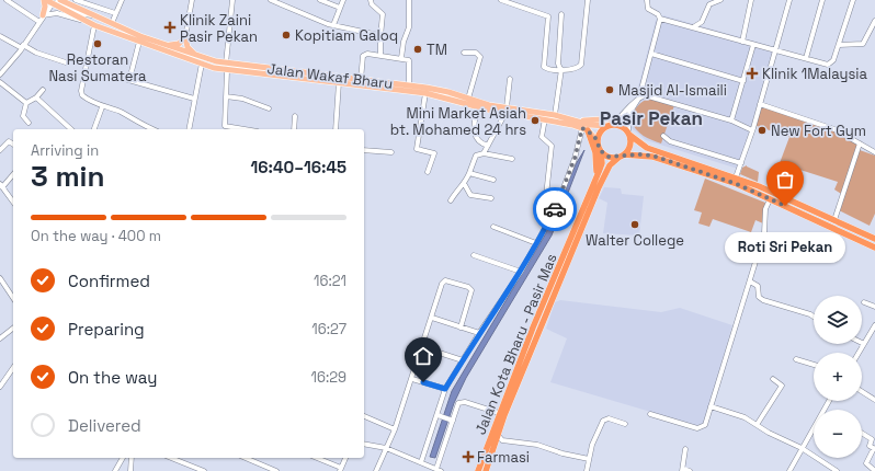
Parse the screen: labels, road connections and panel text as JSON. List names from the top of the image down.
{
  "streets": {
    "highway": ["Jalan Kota Bharu - Pasir Mas"],
    "main road": ["Jalan Wakaf Bharu"]
  },
  "crossings": [
    ["Jalan Wakaf Bharu", "Jalan Kota Bharu - Pasir Mas"]
  ],
  "districts": ["Pasir Pekan"],
  "places": {
    "health": ["Klinik Zaini Pasir Pekan", "Klinik 1Malaysia", "Farmasi"],
    "other": [
      "Kopitiam Galoq",
      "Restoran Nasi Sumatera",
      "TM",
      "Masjid Al-Ismaili",
      "Mini Market Asiah bt. Mohamed 24 hrs",
      "New Fort Gym",
      "Roti Sri Pekan",
      "Walter College"
    ]
  },
  "page": {
    "heading": ["3 min", "Arriving in", "16:40–16:45"],
    "bar": "On the way · 400 m",
    "bubble": "Roti Sri Pekan",
    "list": [
      ["Confirmed", "16:21"],
      ["Preparing", "16:27"],
      ["On the way", "16:29"],
      "Delivered"
    ],
    "map_buttons": ["+", "−"]
  }
}
